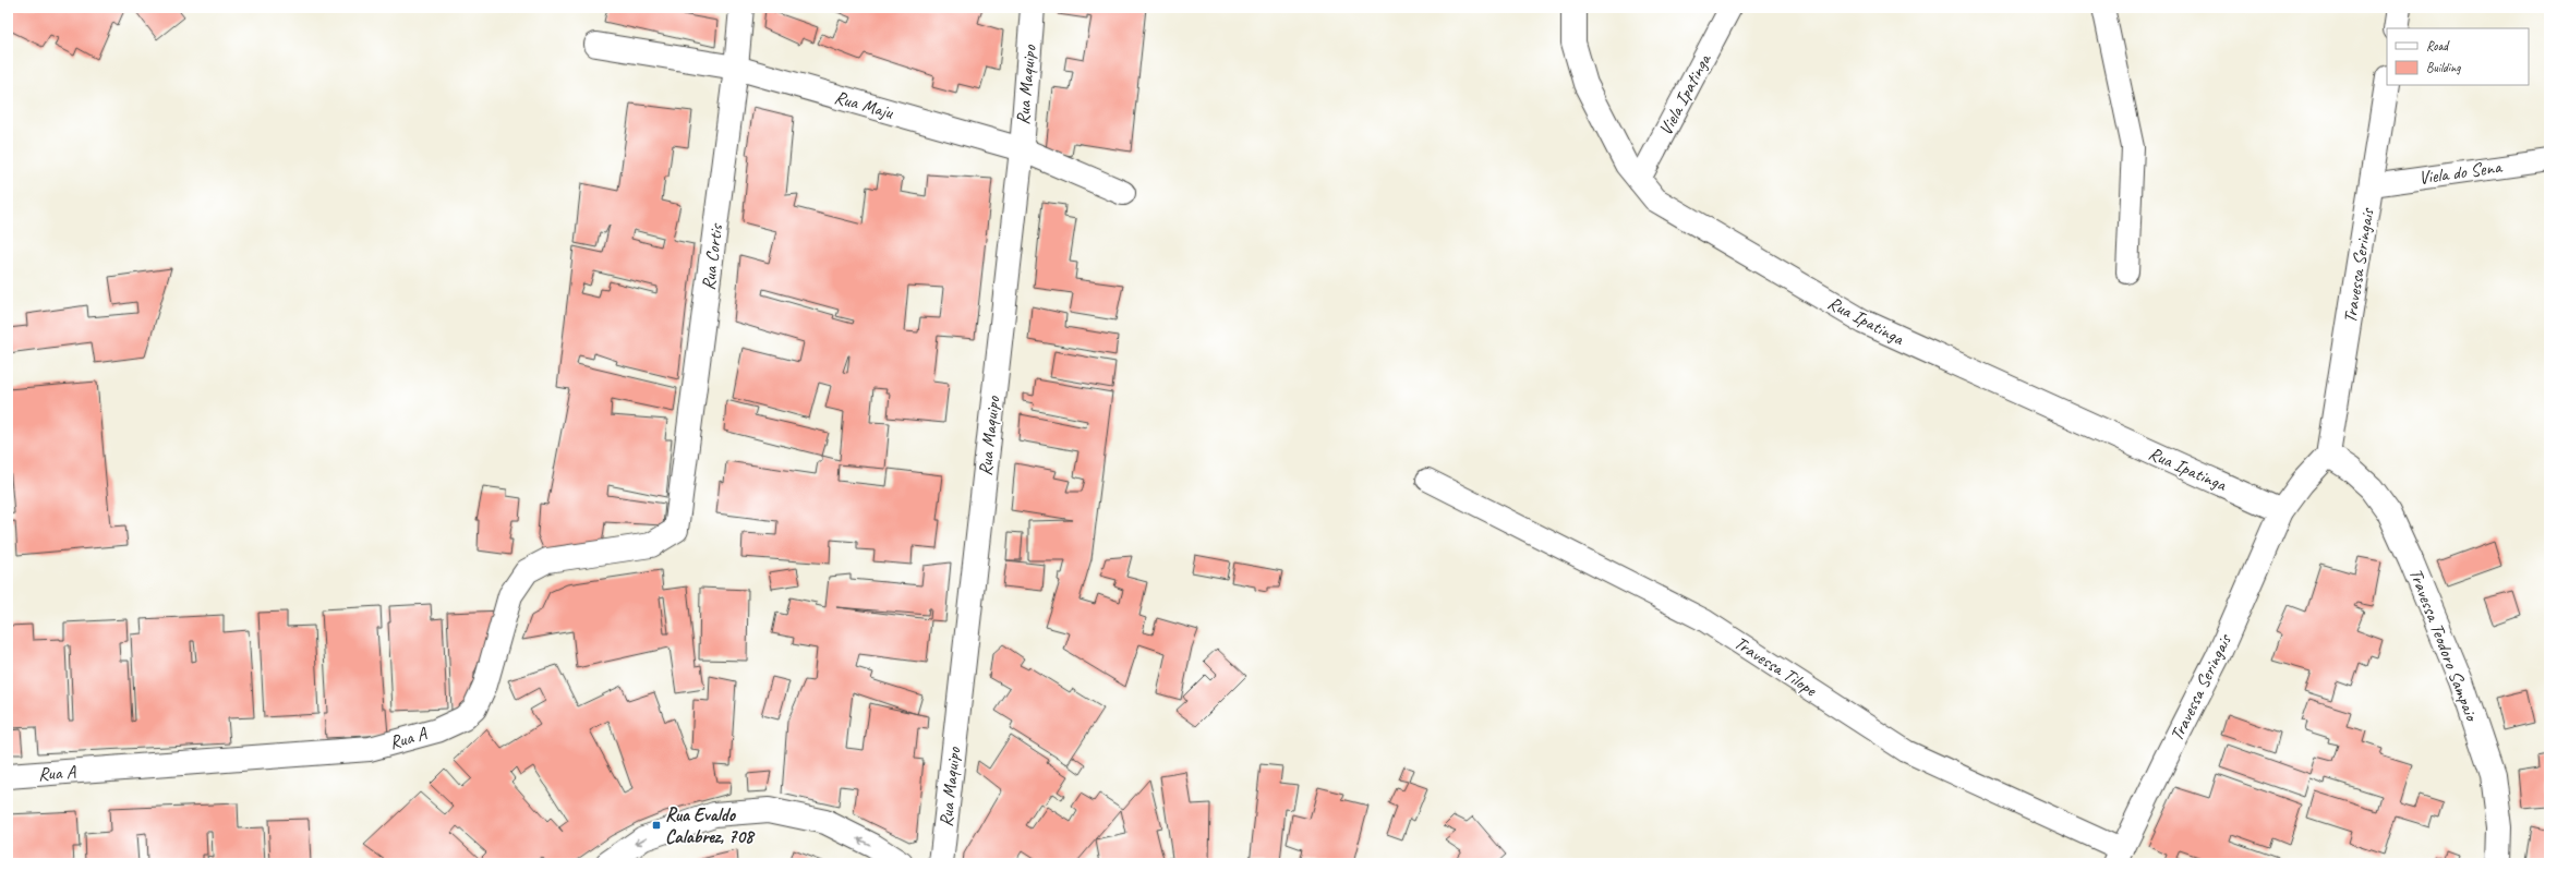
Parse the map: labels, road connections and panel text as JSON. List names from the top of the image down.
{
  "streets": {
    "street": [
      "Rua Maquipo",
      "Rua Maju",
      "Rua Cortis",
      "Travessa Seringais",
      "Rua Ipatinga",
      "Travessa Teodoro Sampaio",
      "Rua A"
    ],
    "lane": ["Viela Ipatinga", "Viela do Sena", "Travessa Tilope"]
  },
  "crossings": [
    ["Rua Maquipo", "Rua Maju"],
    ["Viela Ipatinga", "Rua Ipatinga"],
    ["Rua Maju", "Rua Cortis"],
    ["Viela do Sena", "Travessa Seringais"],
    ["Rua Cortis", "Rua A"],
    ["Travessa Seringais", "Rua Ipatinga"],
    ["Travessa Seringais", "Travessa Teodoro Sampaio"],
    ["Travessa Seringais", "Travessa Tilope"]
  ],
  "places": {
    "transit": ["Rua Evaldo Calabrez, 708"]
  },
  "legend": ["Road", "Building"]
}
